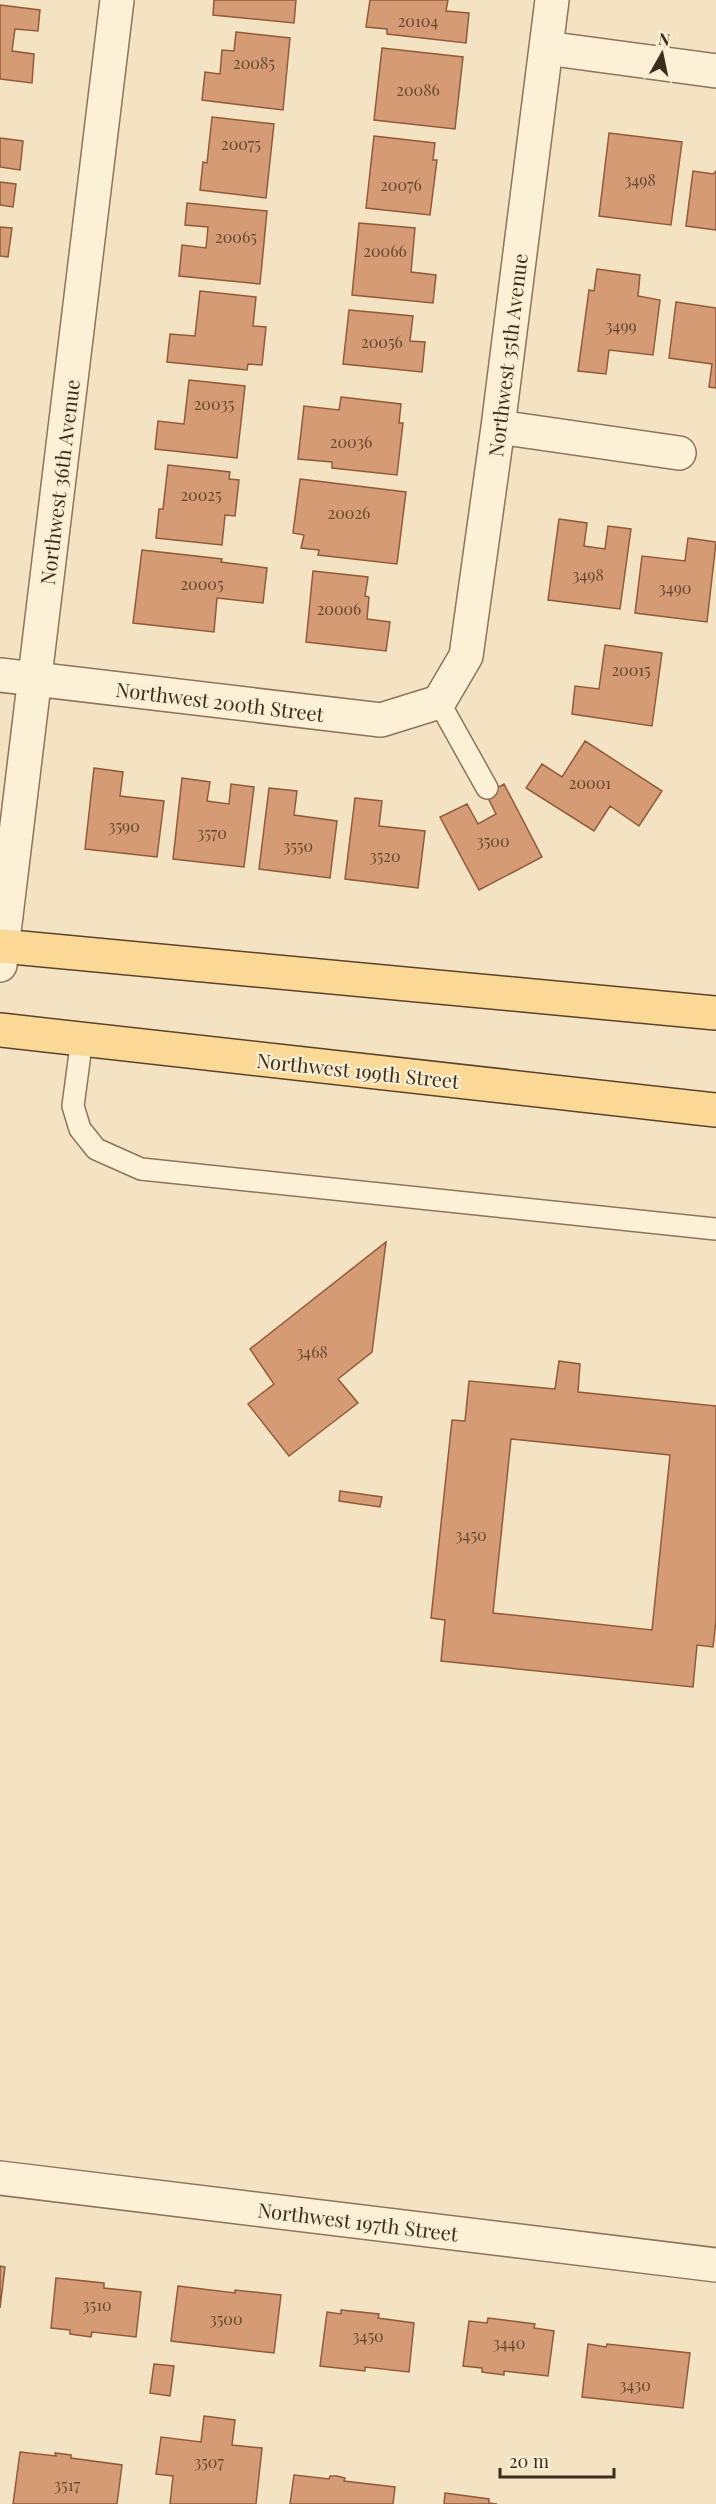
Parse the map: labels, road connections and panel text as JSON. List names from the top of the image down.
{
  "streets": {
    "main road": ["Northwest 199th Street"],
    "street": [
      "Northwest 35th Avenue",
      "Northwest 36th Avenue",
      "Northwest 200th Street",
      "Northwest 197th Street"
    ]
  },
  "crossings": [
    ["Northwest 35th Avenue", "Northwest 200th Street"],
    ["Northwest 36th Avenue", "Northwest 200th Street"]
  ],
  "house_numbers": [
    "20104",
    "20085",
    "20086",
    "20075",
    "3498",
    "20076",
    "20065",
    "20066",
    "3499",
    "20056",
    "20035",
    "20036",
    "20025",
    "20026",
    "3498",
    "20005",
    "3490",
    "20006",
    "20015",
    "20001",
    "3590",
    "3570",
    "3500",
    "3550",
    "3520",
    "3468",
    "3450",
    "3510",
    "3500",
    "3450",
    "3440",
    "3430",
    "3507",
    "3517"
  ],
  "scale_bar": "20 m",
  "north": "top"
}
